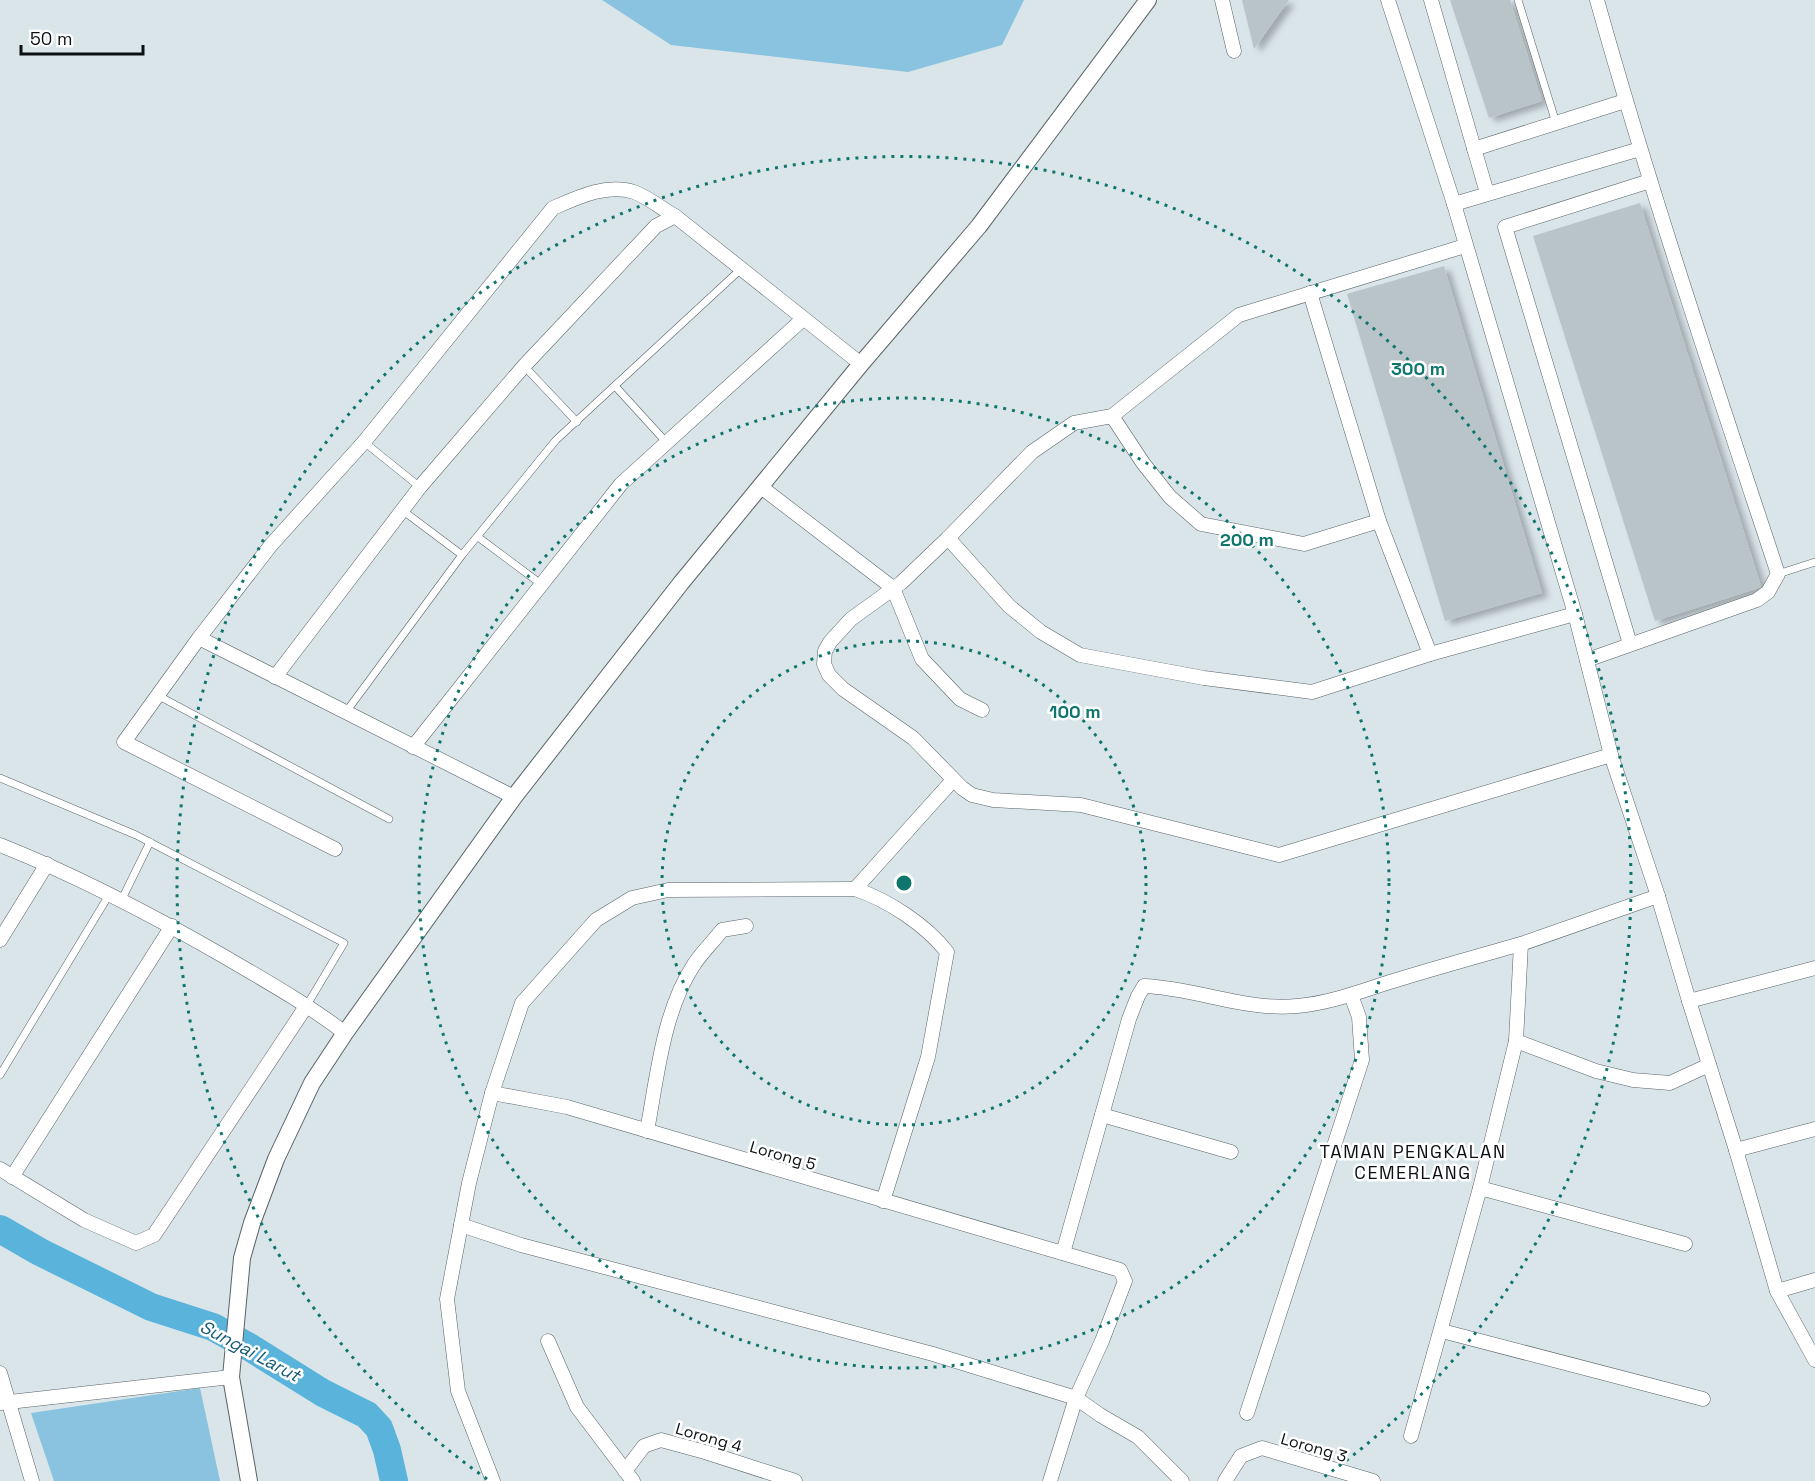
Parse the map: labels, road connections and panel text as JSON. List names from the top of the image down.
{
  "streets": {
    "street": ["Lorong 5", "Lorong 4", "Lorong 3"]
  },
  "districts": ["TAMAN PENGKALAN CEMERLANG"],
  "water": ["Sungai Larut"],
  "scale_bar": "50 m",
  "rings": ["300 m", "200 m", "100 m"]
}
